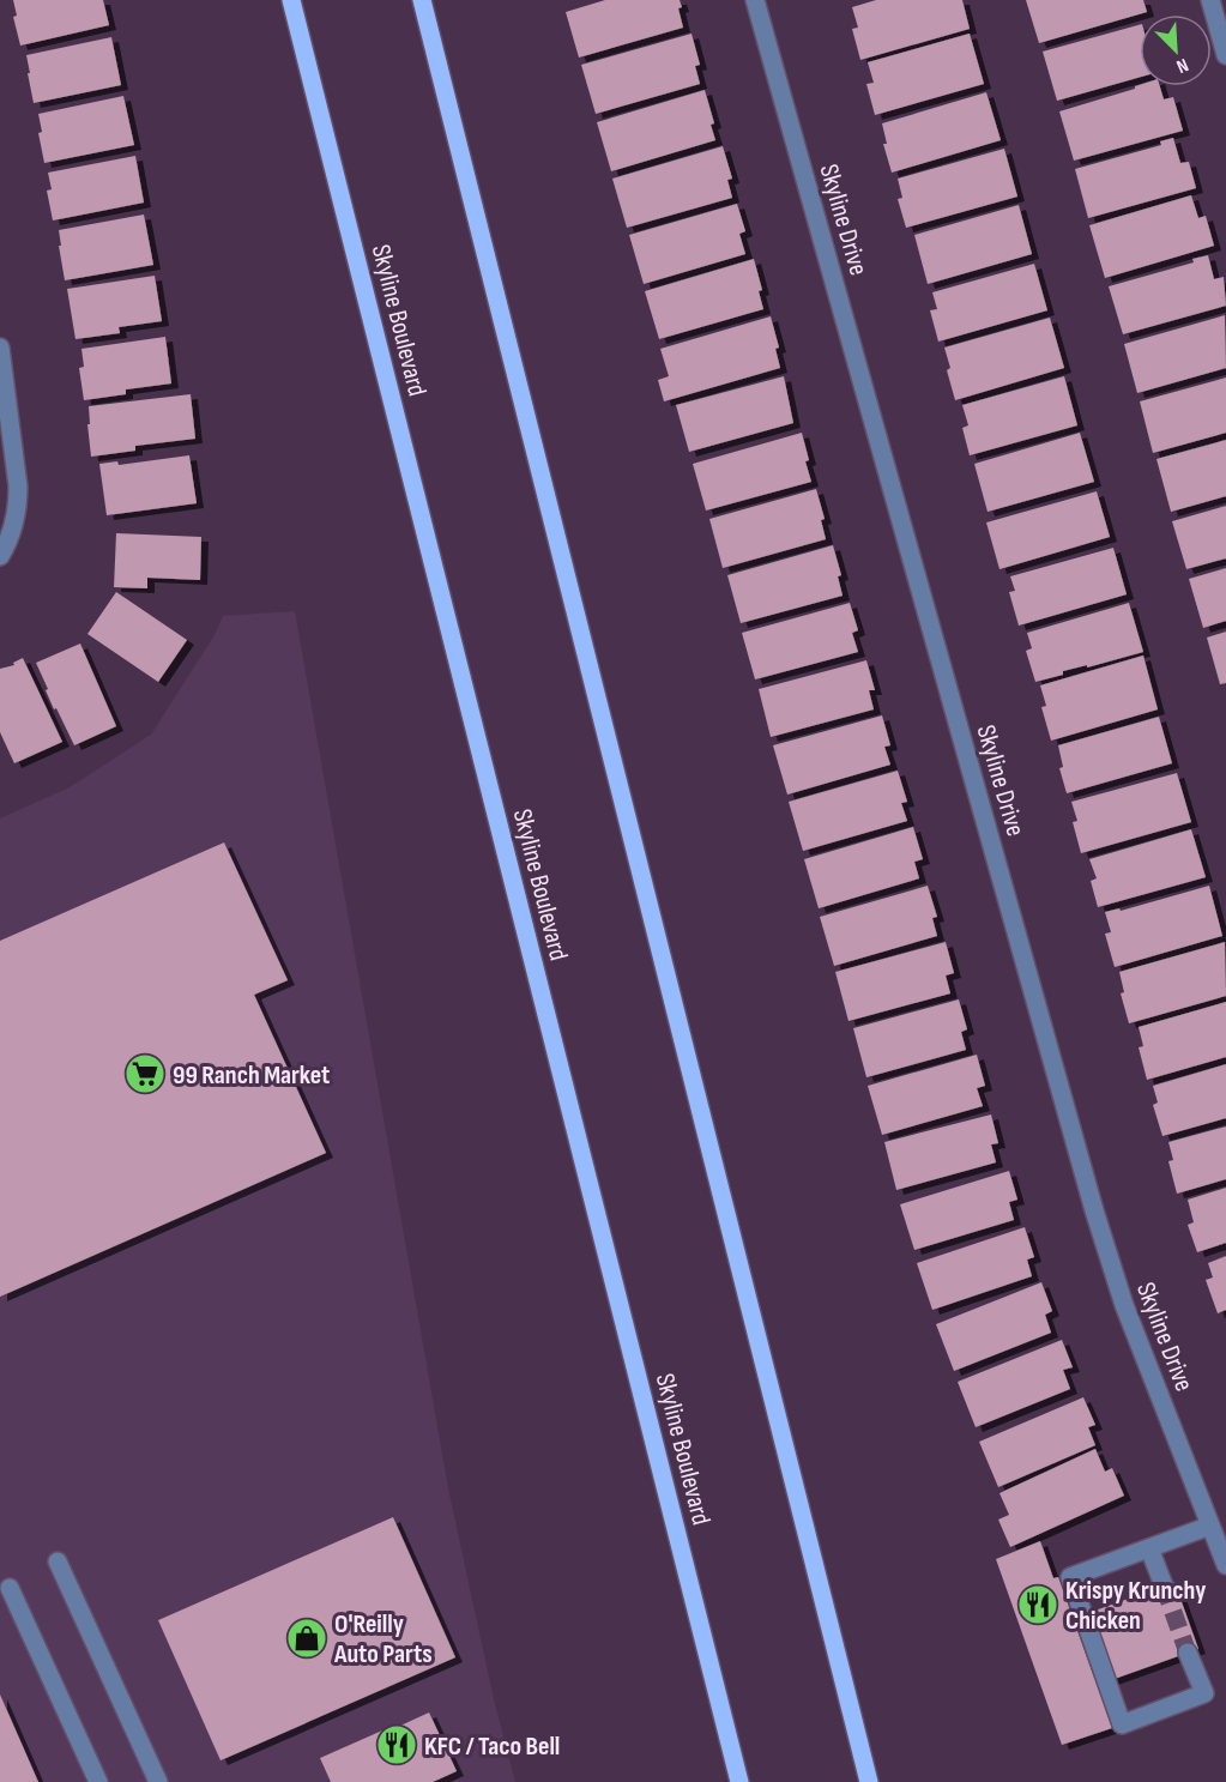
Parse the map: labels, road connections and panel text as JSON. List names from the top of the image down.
{
  "streets": {
    "main road": ["Skyline Boulevard"],
    "street": ["Skyline Drive"]
  },
  "places": {
    "supermarket": ["99 Ranch Market"],
    "restaurant": ["Krispy Krunchy Chicken", "KFC / Taco Bell"],
    "shop": ["O'Reilly Auto Parts"]
  },
  "north": "bottom right"
}
